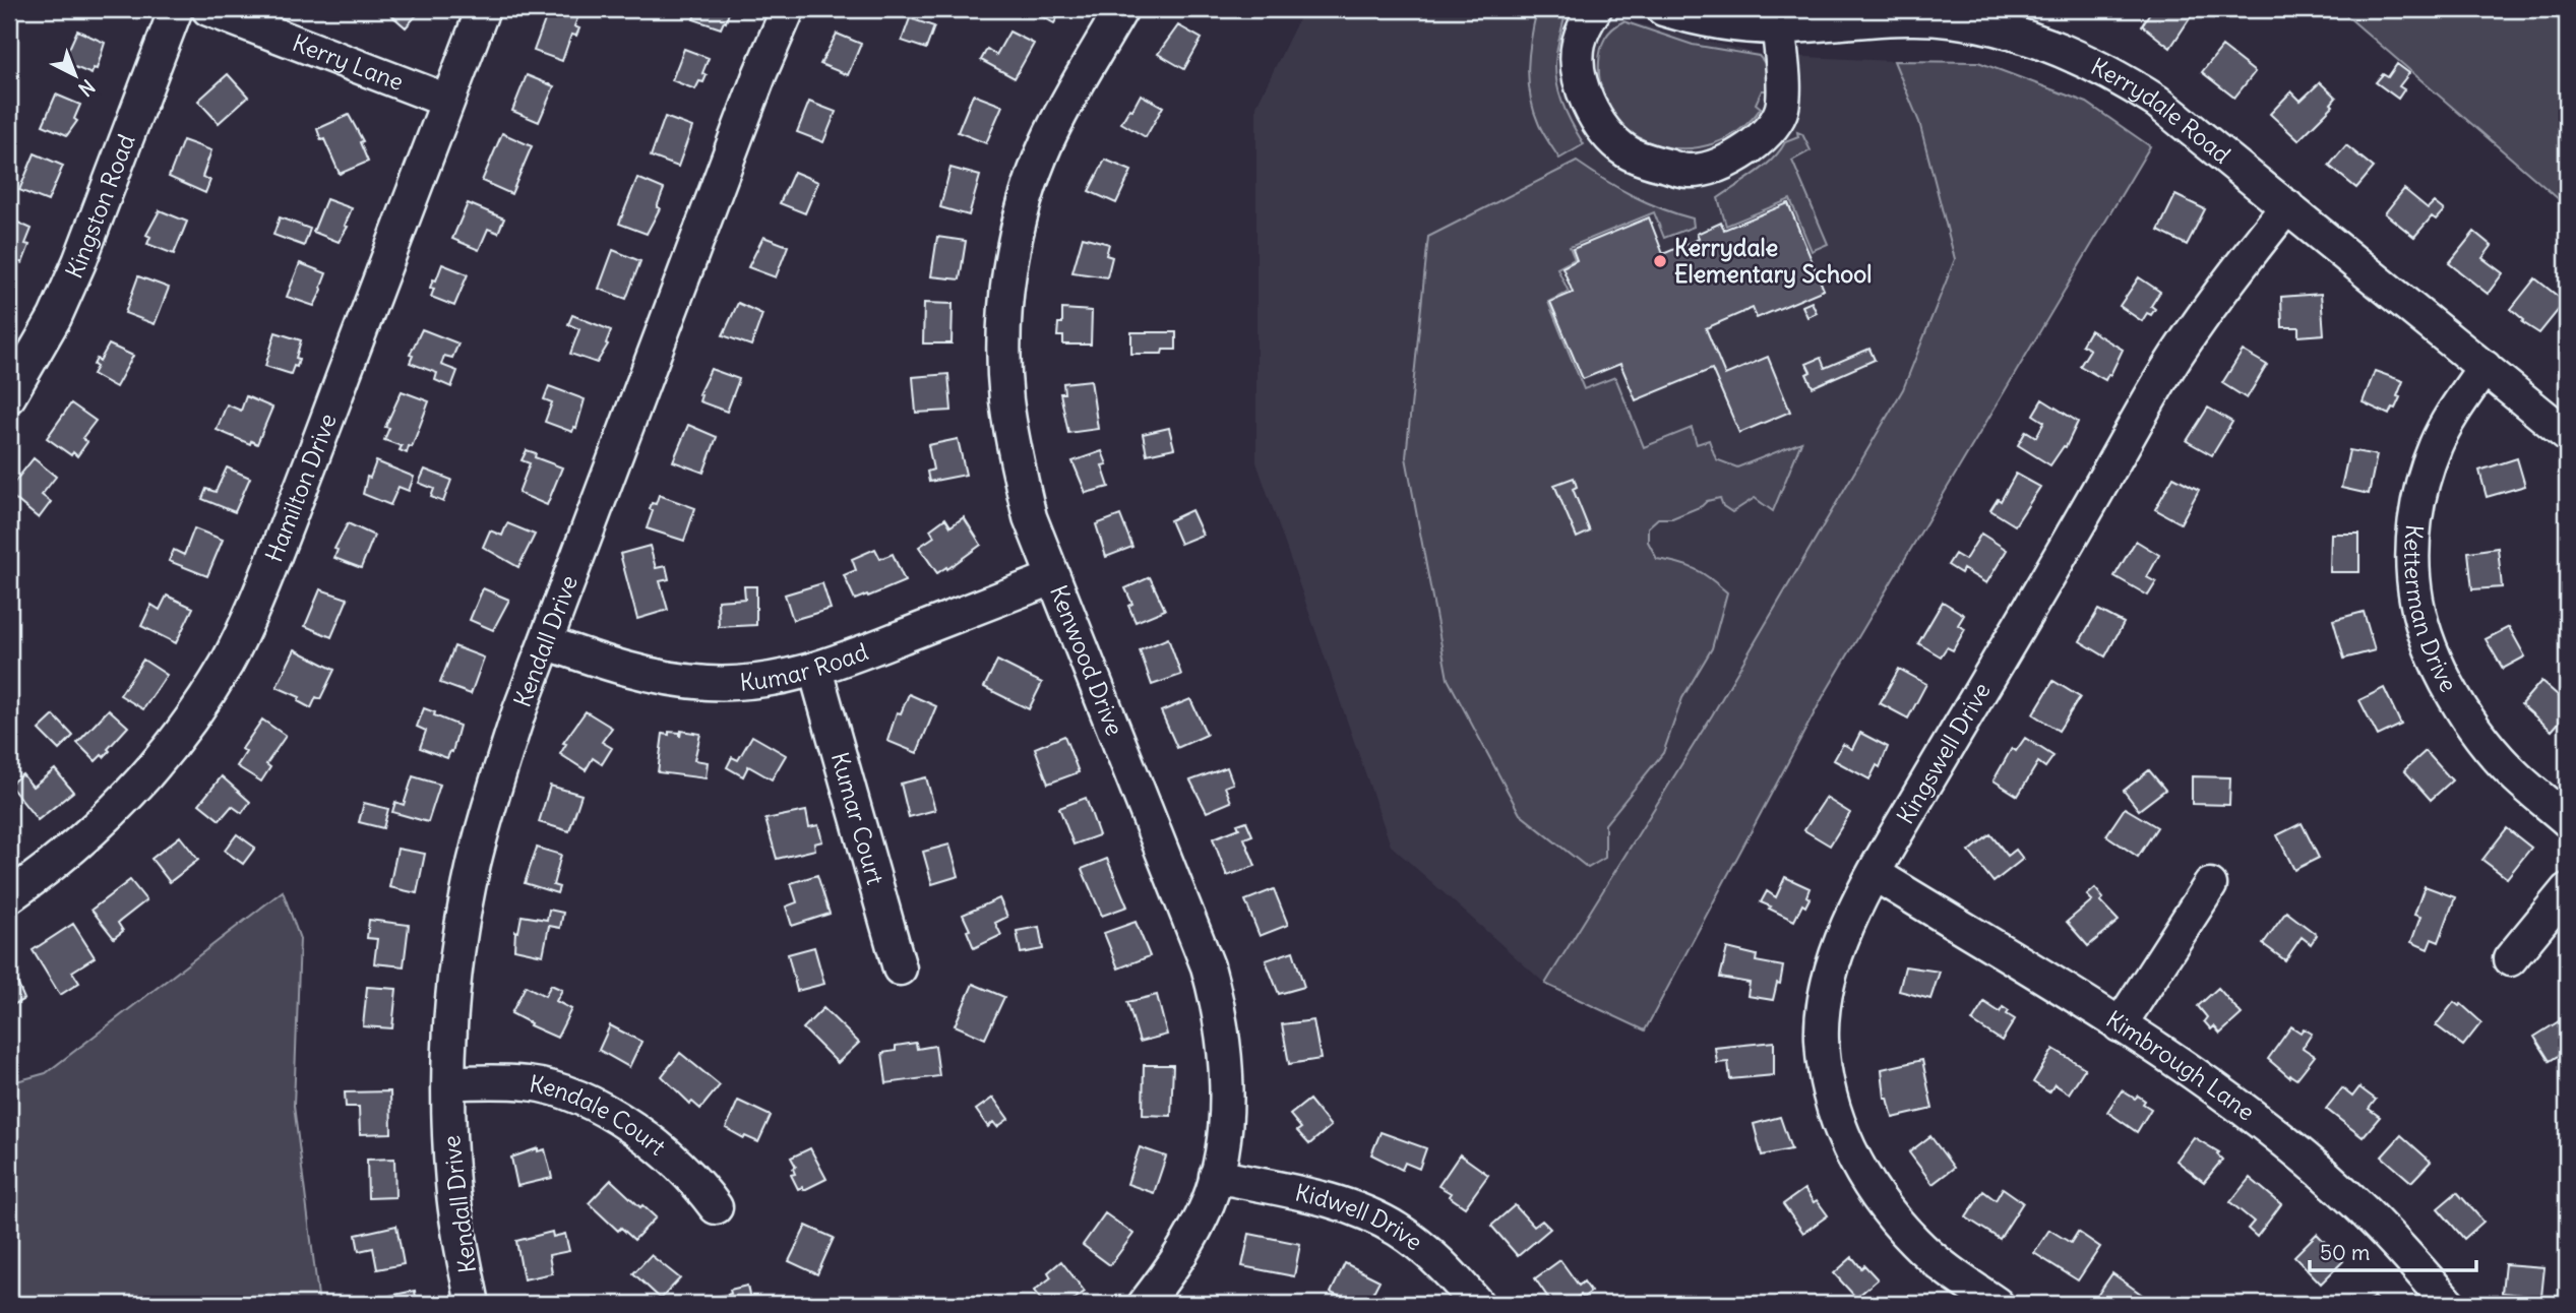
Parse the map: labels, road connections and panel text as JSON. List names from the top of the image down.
{
  "streets": {
    "street": [
      "Kerry Lane",
      "Kerrydale Road",
      "Kingston Road",
      "Hamilton Drive",
      "Ketterman Drive",
      "Kendall Drive",
      "Kenwood Drive",
      "Kumar Road",
      "Kingswell Drive",
      "Kumar Court",
      "Kimbrough Lane",
      "Kendale Court",
      "Kidwell Drive"
    ]
  },
  "crossings": [
    ["Kerry Lane", "Hamilton Drive"],
    ["Kerrydale Road", "Ketterman Drive"],
    ["Kerrydale Road", "Kingswell Drive"],
    ["Kendall Drive", "Kumar Road"],
    ["Kendall Drive", "Kendale Court"],
    ["Kenwood Drive", "Kumar Road"],
    ["Kenwood Drive", "Kidwell Drive"],
    ["Kumar Road", "Kumar Court"],
    ["Kingswell Drive", "Kimbrough Lane"]
  ],
  "places": ["Kerrydale Elementary School"],
  "scale_bar": "50 m",
  "north": "bottom right"
}
